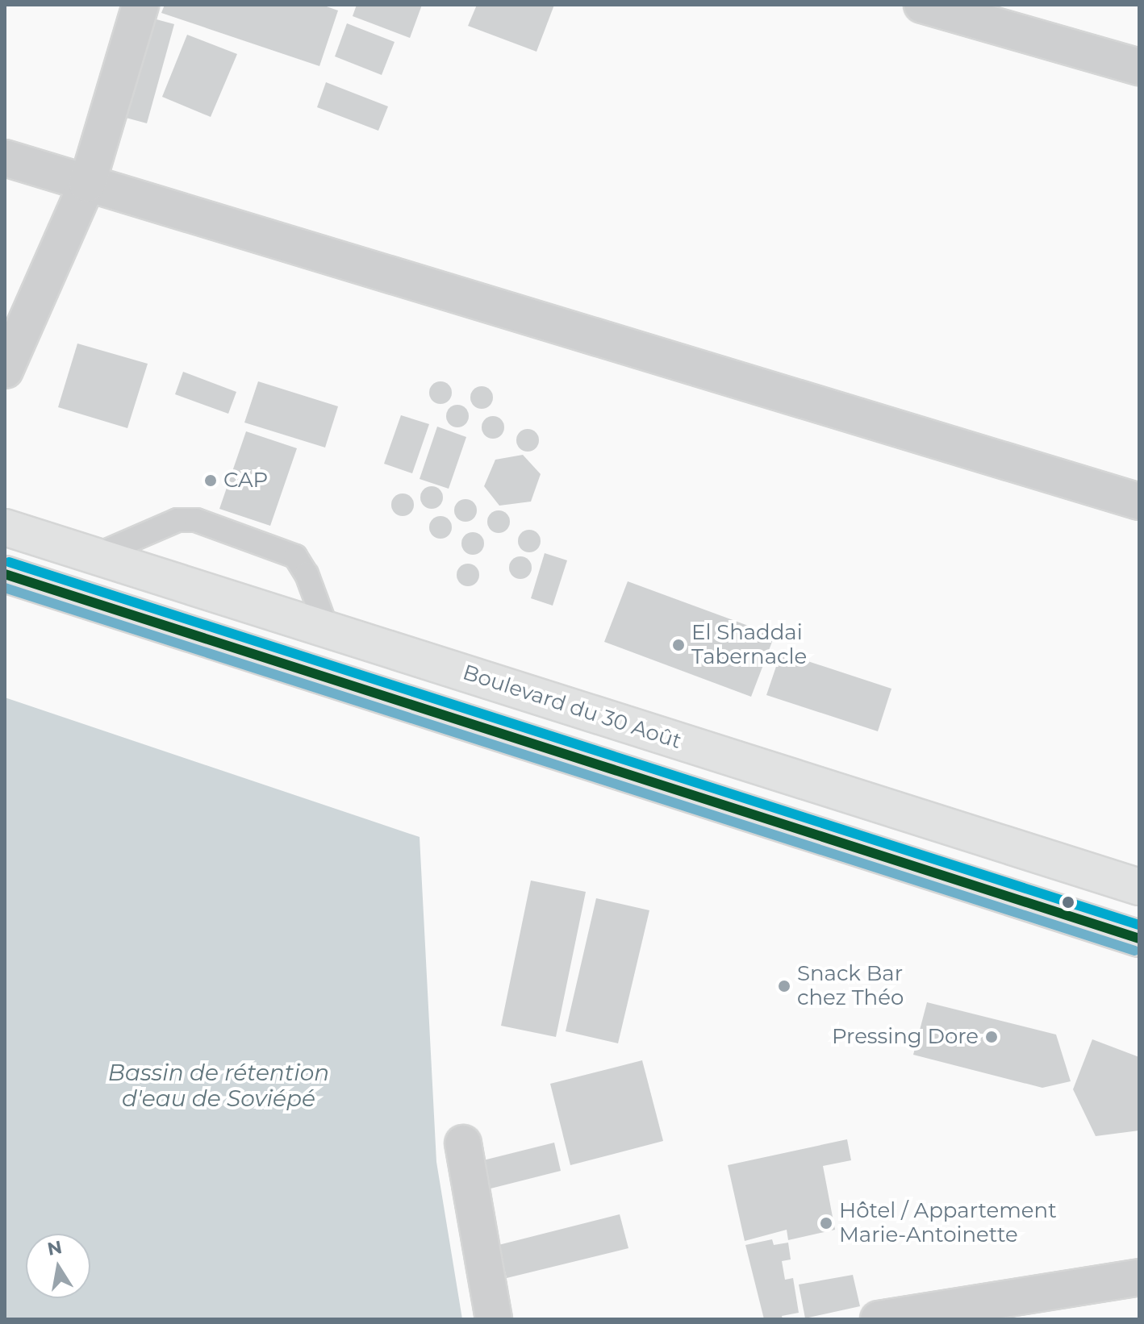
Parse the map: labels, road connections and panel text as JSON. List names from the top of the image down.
{
  "streets": {
    "highway": ["Boulevard du 30 Août"]
  },
  "water": ["Bassin de rétention d'eau de Soviépé"],
  "places": [
    "CAP",
    "El Shaddai Tabernacle",
    "Snack Bar chez Théo",
    "Pressing Dore",
    "Hôtel / Appartement Marie-Antoinette"
  ],
  "north": "top"
}
